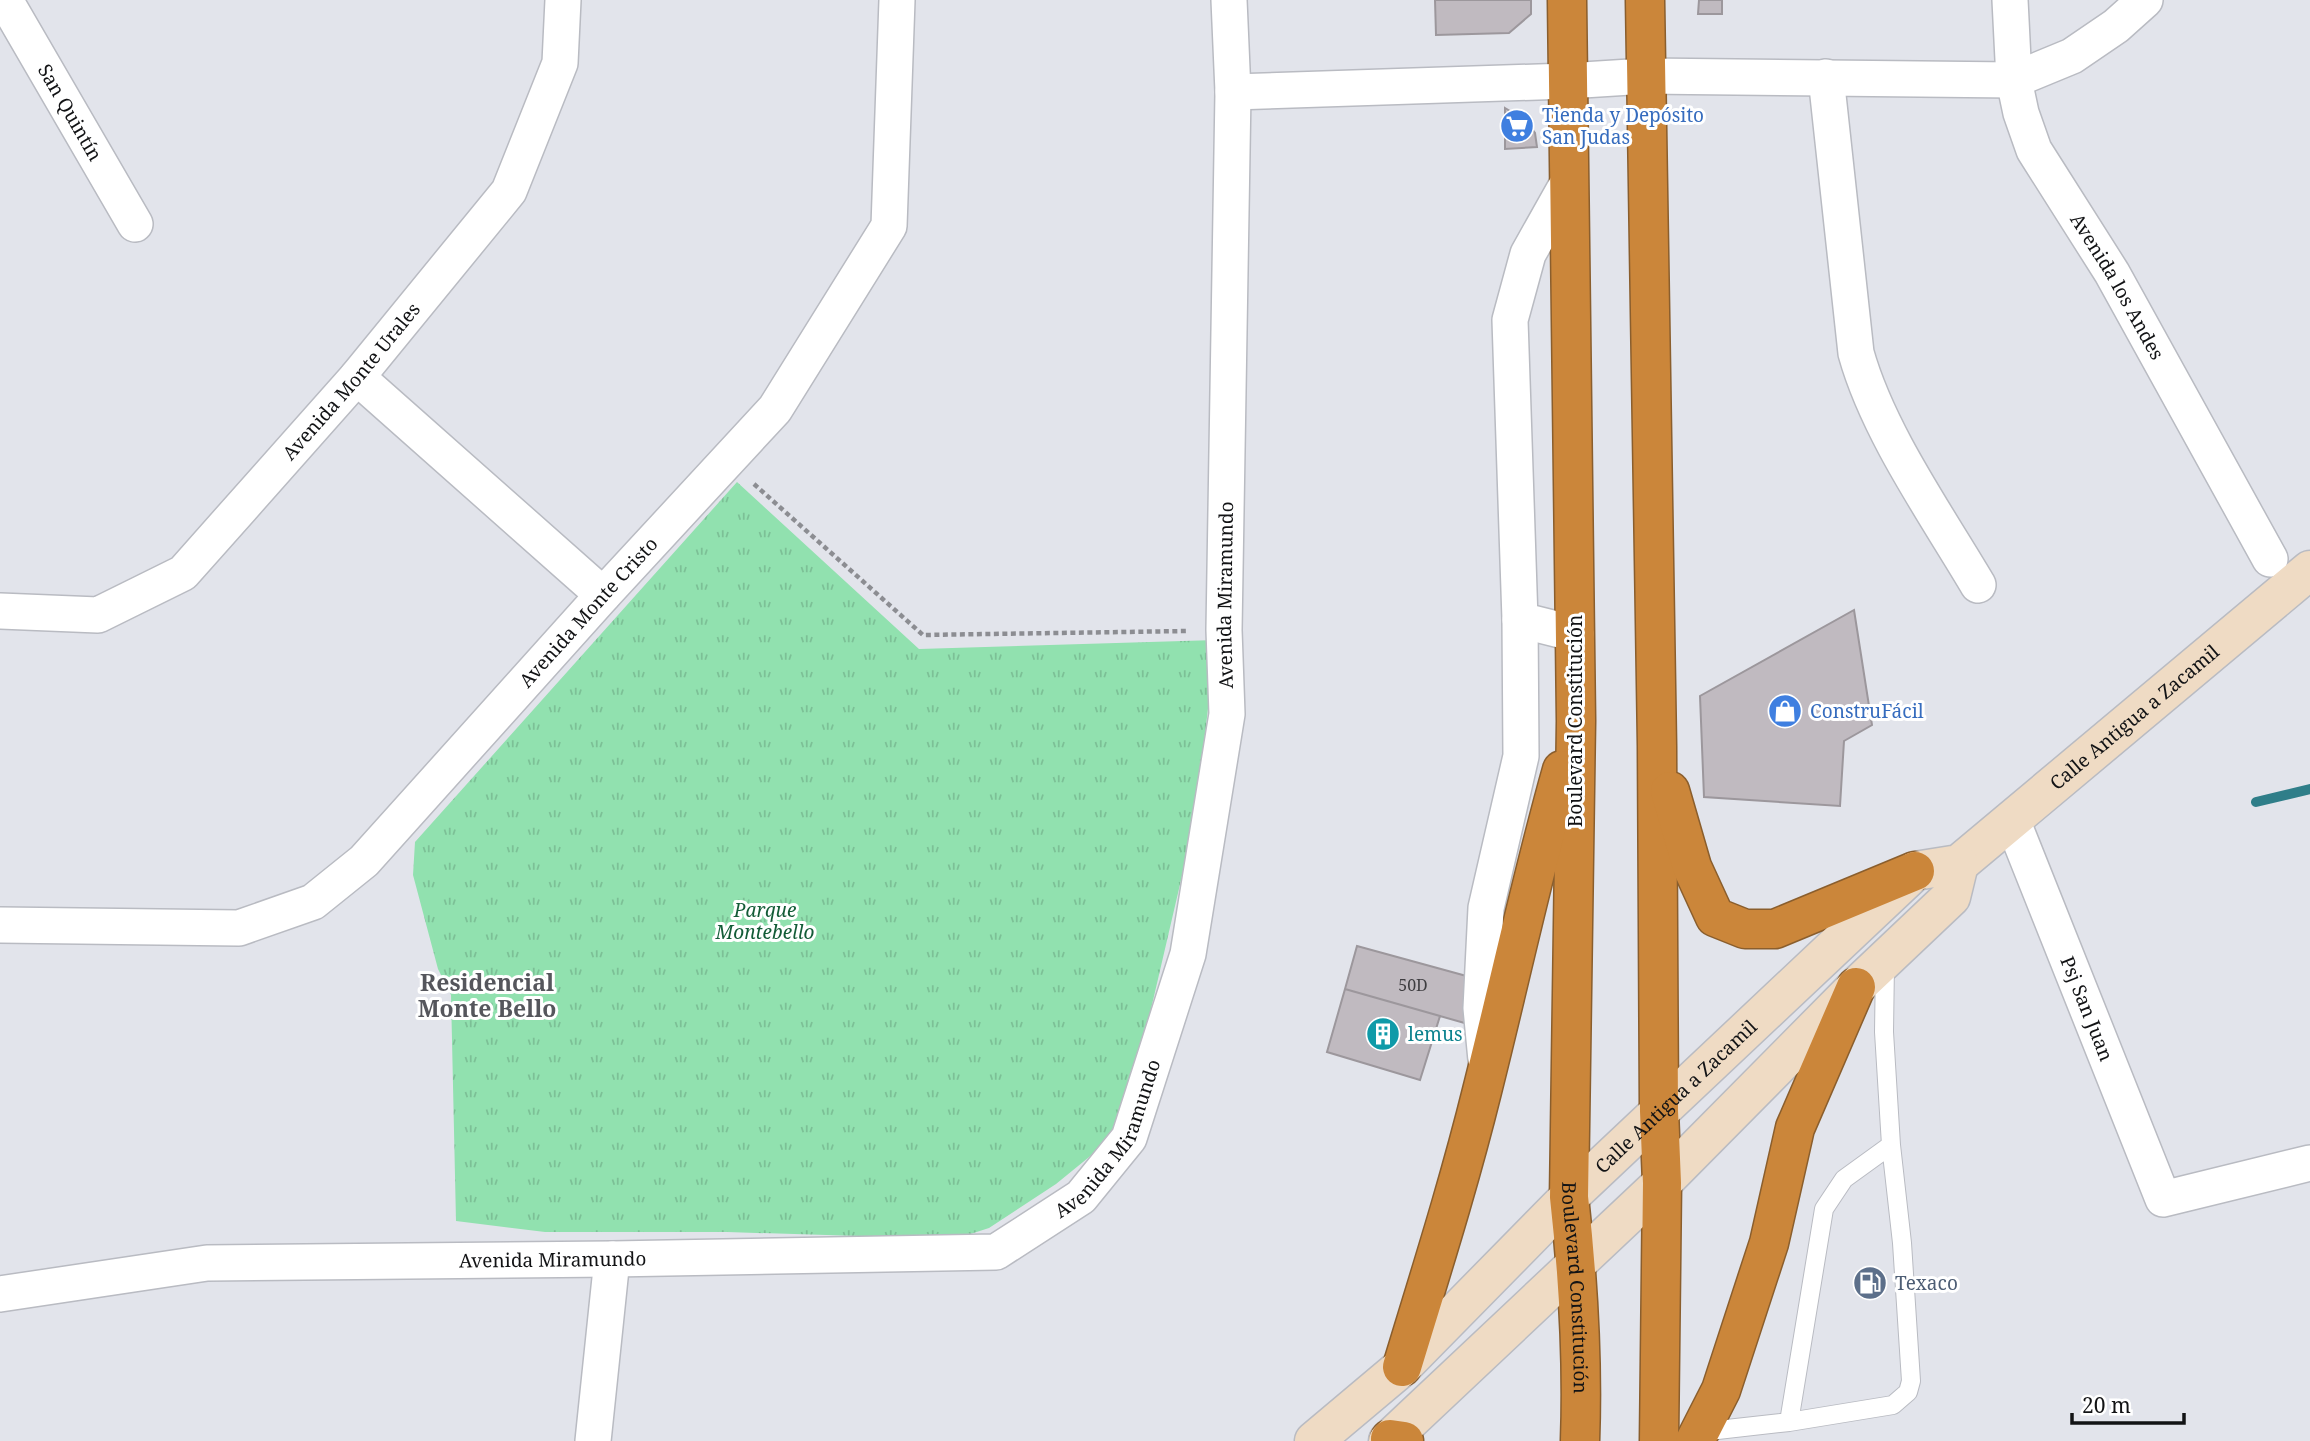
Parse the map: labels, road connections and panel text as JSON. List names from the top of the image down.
{
  "streets": {
    "highway": ["Boulevard Constitución"],
    "street": [
      "San Quintín",
      "Avenida los Andes",
      "Avenida Monte Urales",
      "Avenida Miramundo",
      "Avenida Monte Cristo",
      "Calle Antigua a Zacamil",
      "Psj San Juan"
    ]
  },
  "crossings": [
    ["Calle Antigua a Zacamil", "Boulevard Constitución"],
    ["Calle Antigua a Zacamil", "Psj San Juan"]
  ],
  "districts": ["Residencial Monte Bello"],
  "parks": ["Parque Montebello"],
  "places": {
    "supermarket": ["Tienda y Depósito San Judas"],
    "shop": ["ConstruFácil"],
    "building": ["lemus"],
    "fuel station": ["Texaco"]
  },
  "house_numbers": ["50D"],
  "scale_bar": "20 m"
}
